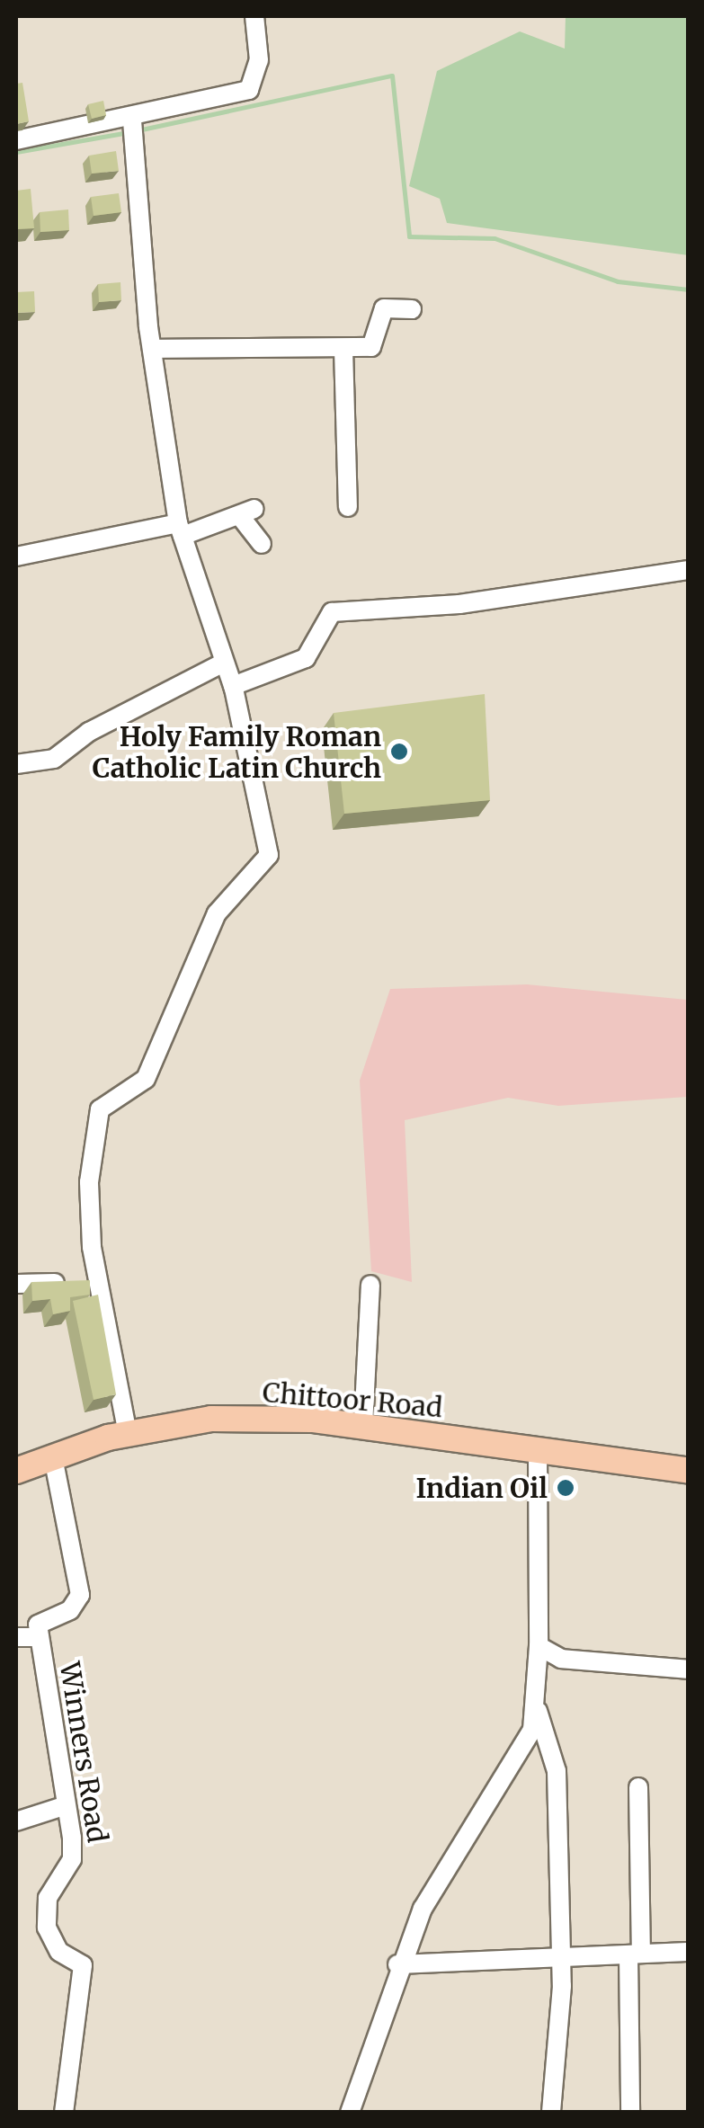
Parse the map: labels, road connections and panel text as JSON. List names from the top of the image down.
{
  "streets": {
    "main road": ["Chittoor Road"],
    "street": ["Winners Road"]
  },
  "crossings": [
    ["Chittoor Road", "Winners Road"]
  ],
  "places": ["Holy Family Roman Catholic Latin Church", "Indian Oil"]
}
